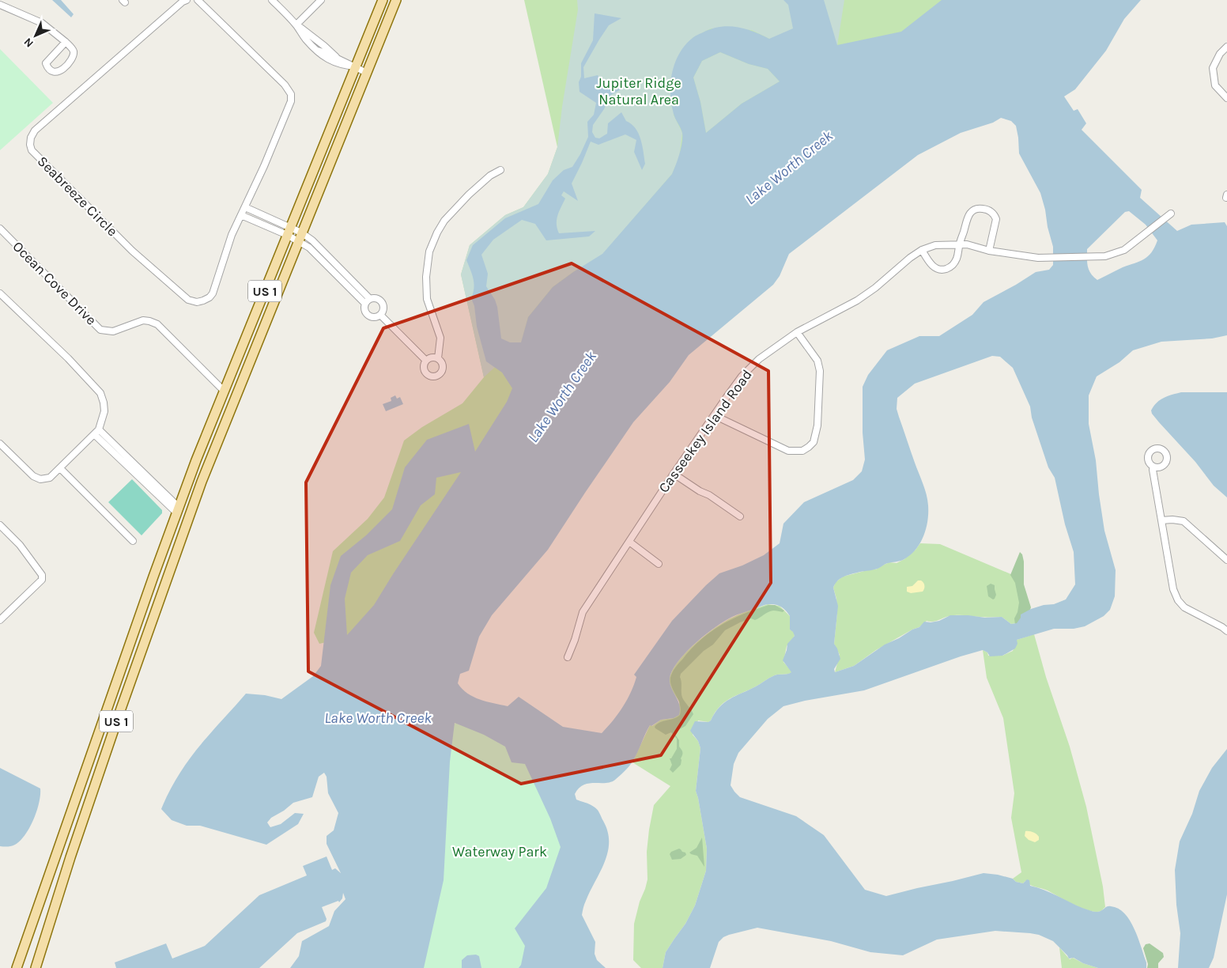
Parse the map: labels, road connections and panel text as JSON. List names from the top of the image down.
{
  "streets": {
    "main road": ["US 1"],
    "street": ["Seabreeze Circle", "Ocean Cove Drive", "Casseekey Island Road"]
  },
  "crossings": [
    ["Ocean Cove Drive", "US 1"]
  ],
  "water": ["Lake Worth Creek"],
  "parks": ["Jupiter Ridge Natural Area", "Waterway Park"],
  "north": "bottom left"
}
